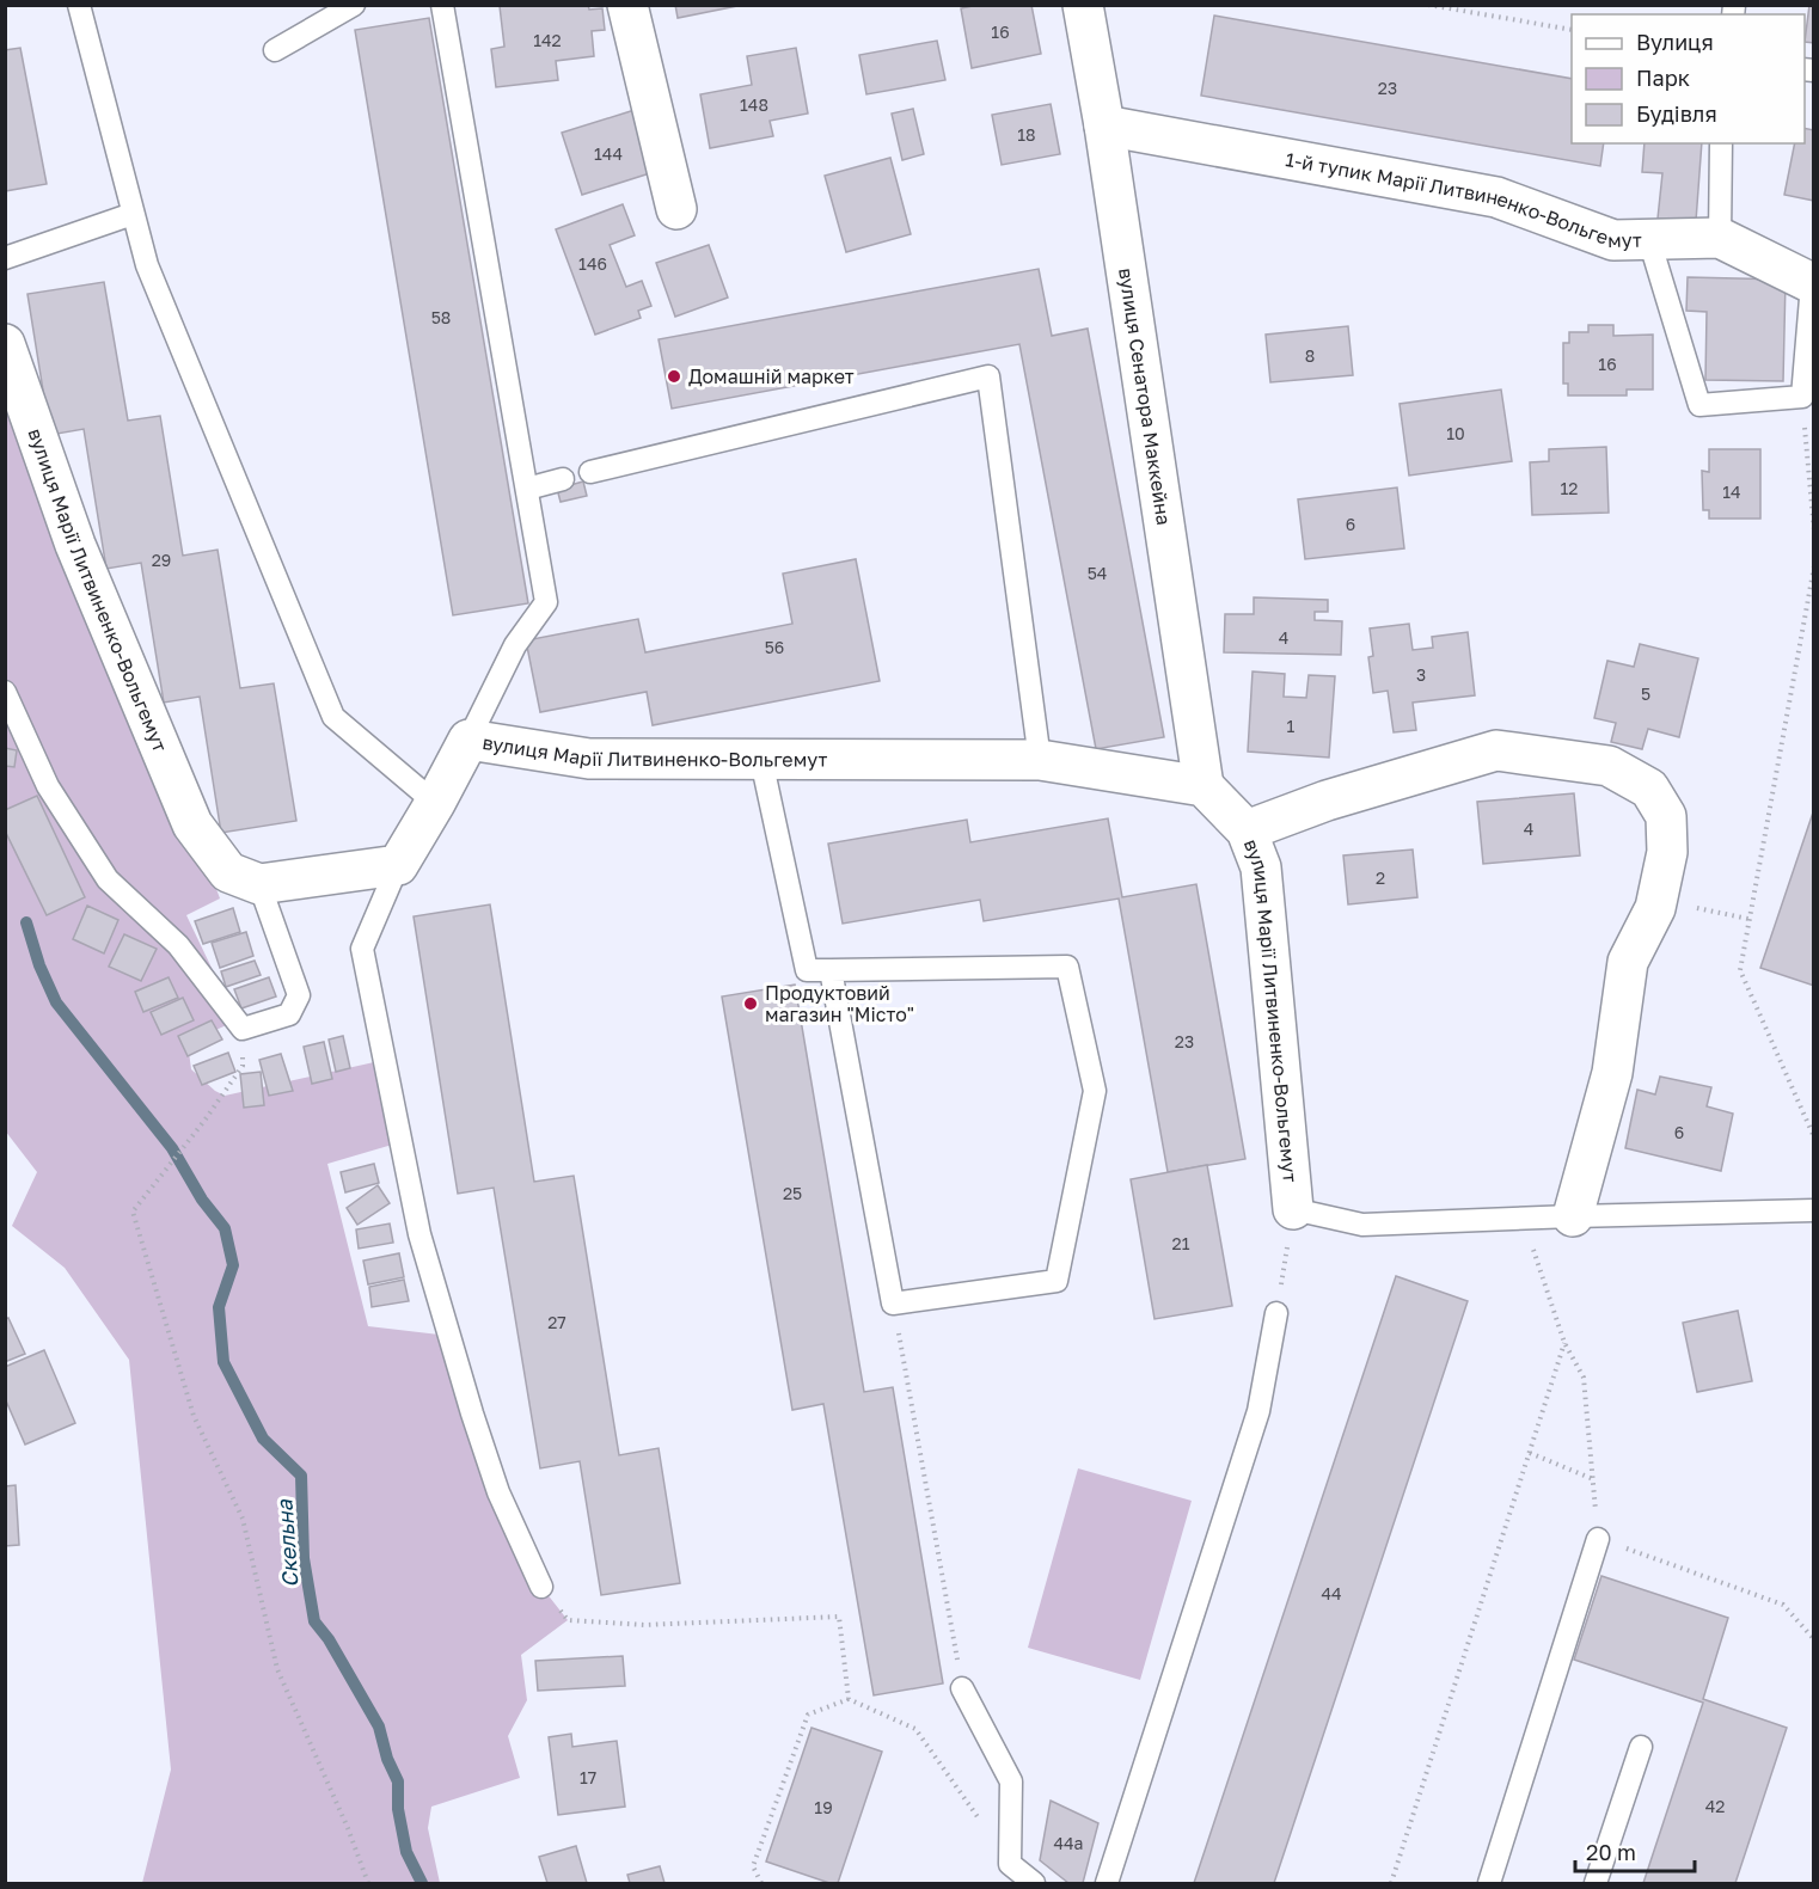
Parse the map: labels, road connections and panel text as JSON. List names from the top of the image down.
{
  "streets": {
    "street": ["1-й тупик Марії Литвиненко-Вольгемут", "вулиця Сенатора Маккейна", "вулиця Марії Литвиненко-Вольгемут"]
  },
  "crossings": [
    ["1-й тупик Марії Литвиненко-Вольгемут", "вулиця Сенатора Маккейна"],
    ["вулиця Сенатора Маккейна", "вулиця Марії Литвиненко-Вольгемут"]
  ],
  "water": ["Скельна"],
  "places": ["Домашній маркет", "Продуктовий магазин \"Місто\""],
  "house_numbers": [
    "16",
    "142",
    "23",
    "148",
    "18",
    "144",
    "146",
    "58",
    "8",
    "16",
    "10",
    "12",
    "14",
    "6",
    "29",
    "54",
    "4",
    "56",
    "3",
    "5",
    "1",
    "4",
    "2",
    "23",
    "6",
    "25",
    "21",
    "27",
    "44",
    "17",
    "42",
    "19",
    "44а"
  ],
  "legend": ["Вулиця", "Парк", "Будівля"],
  "scale_bar": "20 m"
}
